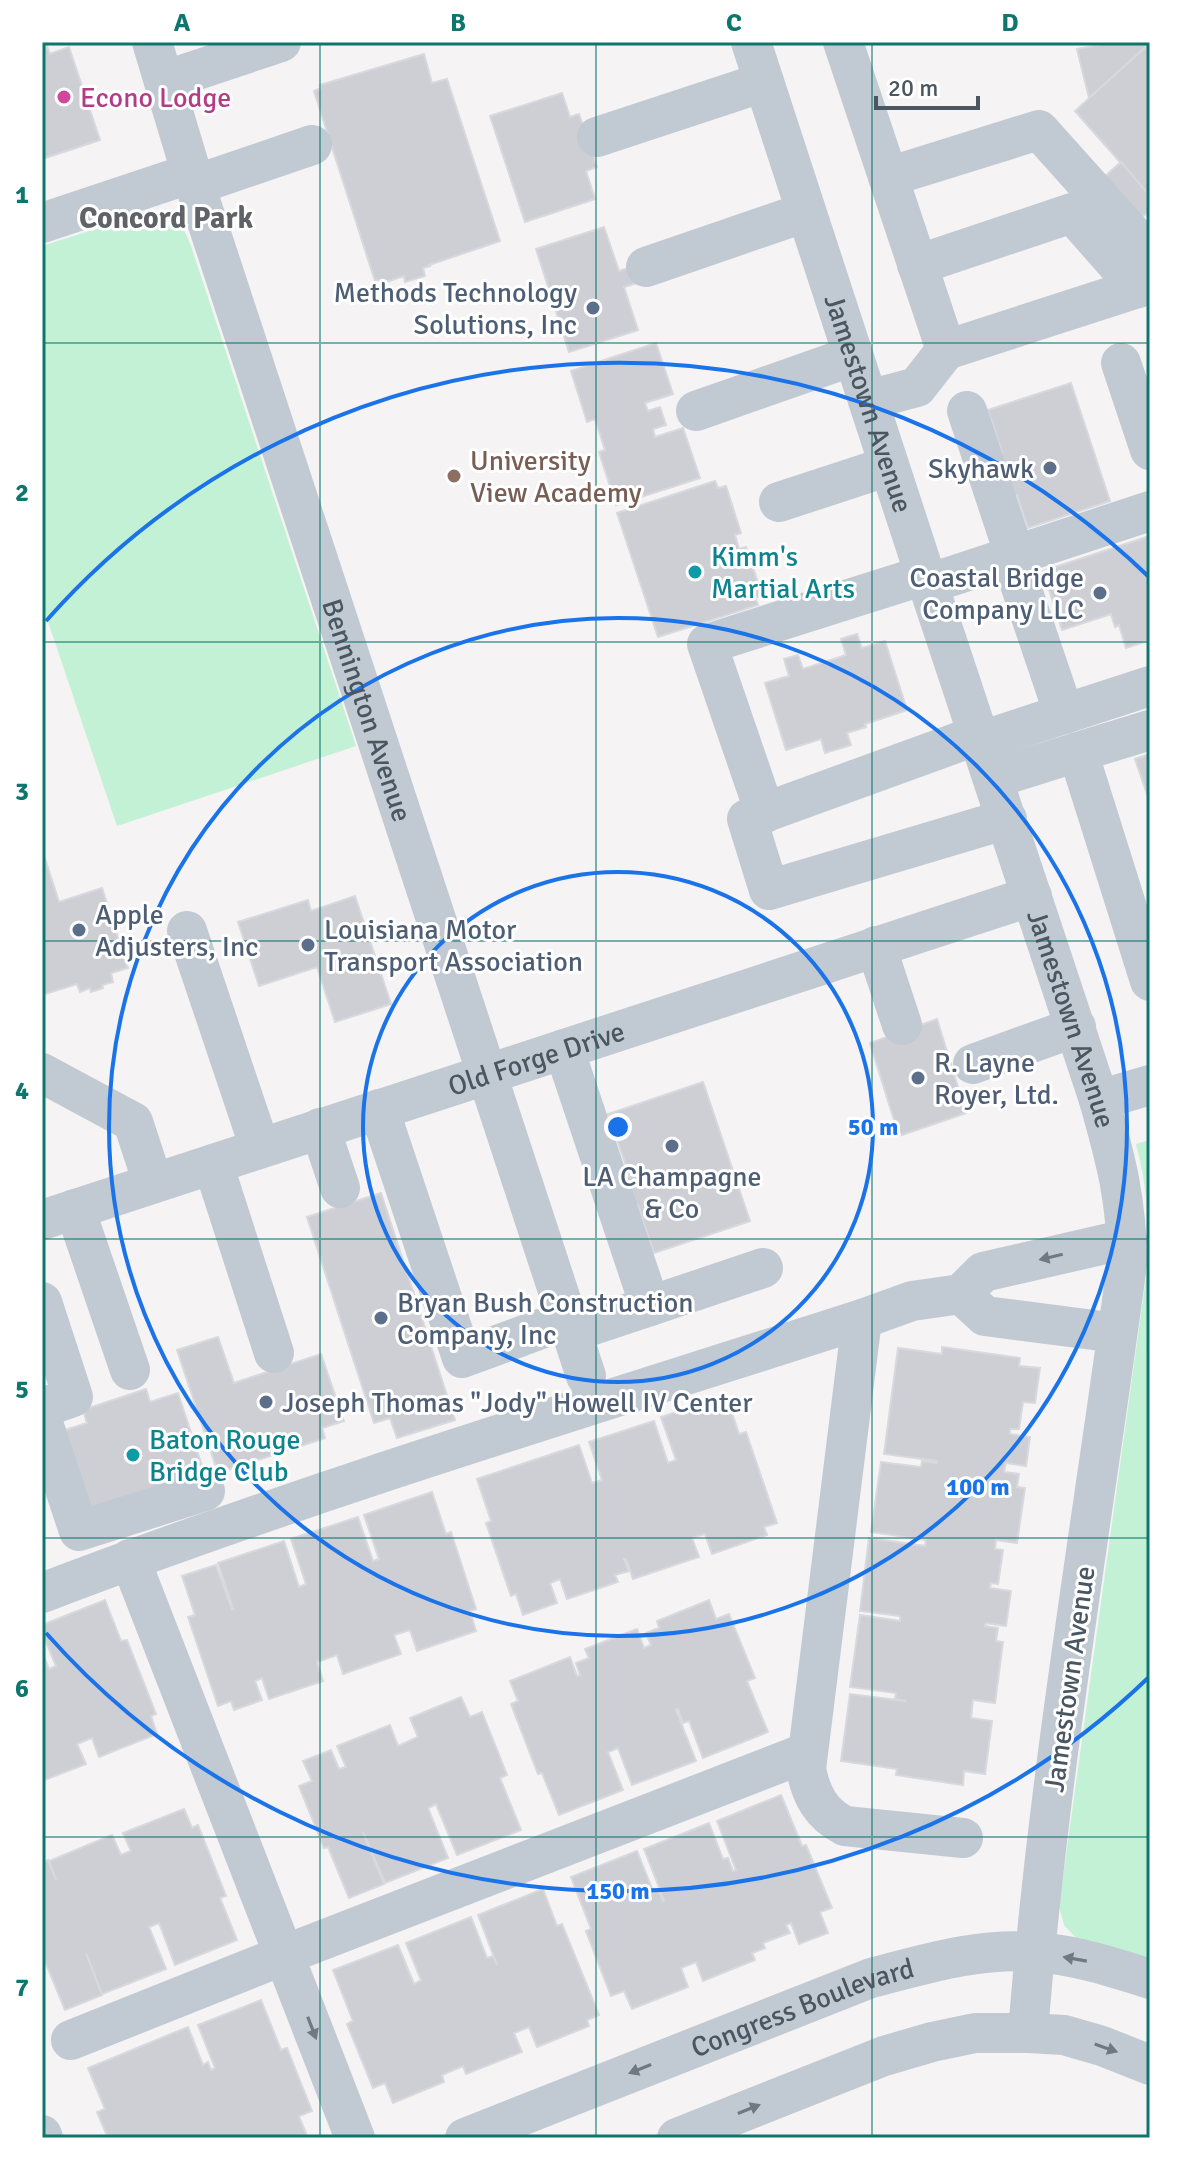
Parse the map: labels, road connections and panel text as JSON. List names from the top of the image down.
{
  "streets": {
    "street": [
      "Jamestown Avenue",
      "Bennington Avenue",
      "Old Forge Drive",
      "Congress Boulevard"
    ]
  },
  "crossings": [
    ["Jamestown Avenue", "Old Forge Drive"],
    ["Jamestown Avenue", "Congress Boulevard"],
    ["Bennington Avenue", "Old Forge Drive"]
  ],
  "districts": ["Concord Park"],
  "places": [
    "Econo Lodge",
    "Methods Technology Solutions, Inc",
    "Skyhawk",
    "University View Academy",
    "Kimm's Martial Arts",
    "Coastal Bridge Company LLC",
    "Apple Adjusters, Inc",
    "Louisiana Motor Transport Association",
    "R. Layne Royer, Ltd.",
    "LA Champagne & Co",
    "Bryan Bush Construction Company, Inc",
    "Joseph Thomas \"Jody\" Howell IV Center",
    "Baton Rouge Bridge Club"
  ],
  "scale_bar": "20 m",
  "grid": {
    "columns": [
      "A",
      "B",
      "C",
      "D"
    ],
    "rows": [
      "1",
      "2",
      "3",
      "4",
      "5",
      "6",
      "7"
    ]
  },
  "rings": ["50 m", "100 m", "150 m"]
}
